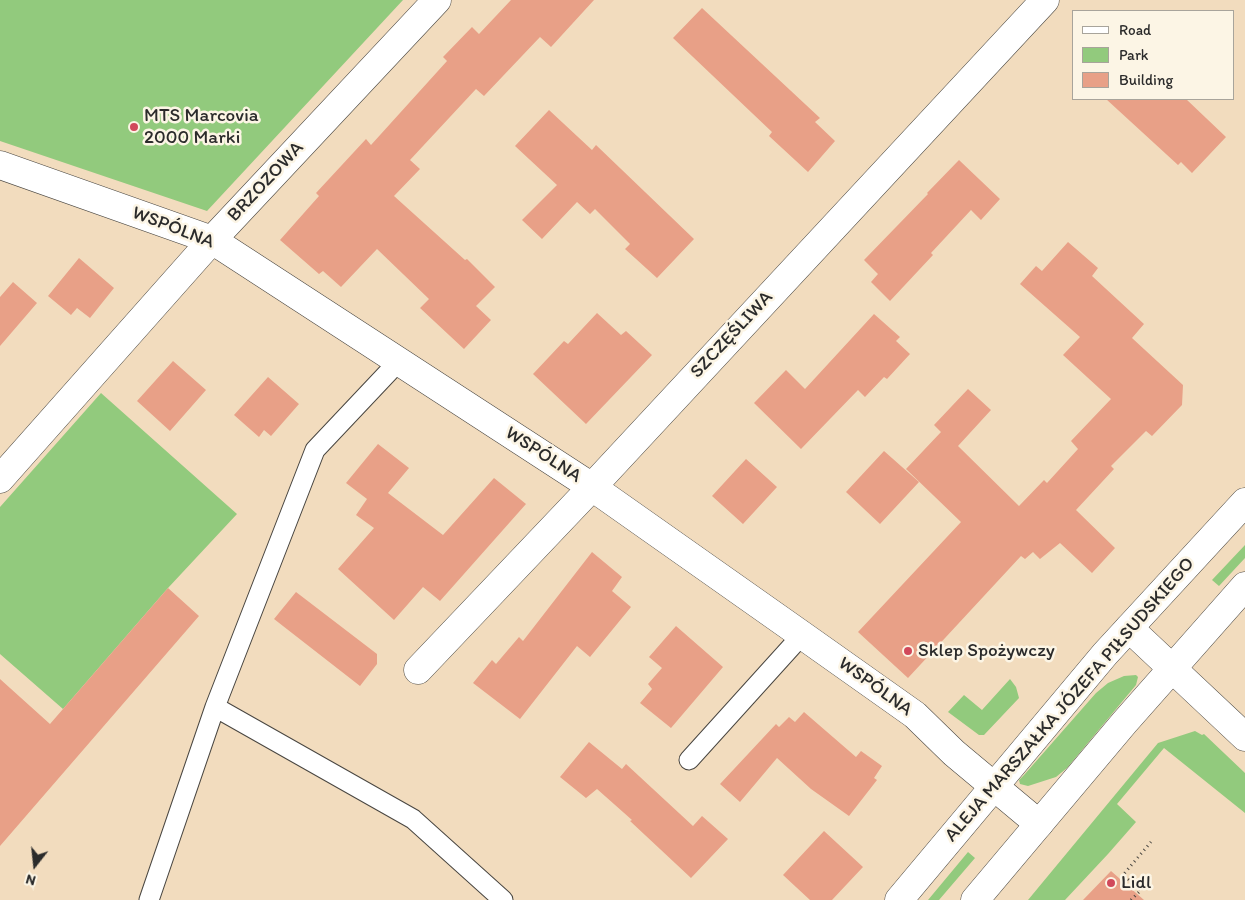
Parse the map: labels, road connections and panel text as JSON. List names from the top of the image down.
{
  "streets": {
    "street": [
      "BRZOZOWA",
      "WSPÓLNA",
      "SZCZĘŚLIWA",
      "ALEJA MARSZAŁKA JÓZEFA PIŁSUDSKIEGO"
    ]
  },
  "crossings": [
    ["BRZOZOWA", "WSPÓLNA"],
    ["WSPÓLNA", "SZCZĘŚLIWA"],
    ["WSPÓLNA", "ALEJA MARSZAŁKA JÓZEFA PIŁSUDSKIEGO"]
  ],
  "places": ["MTS Marcovia 2000 Marki", "Sklep Spożywczy", "Lidl"],
  "legend": ["Road", "Park", "Building"],
  "north": "bottom"
}
